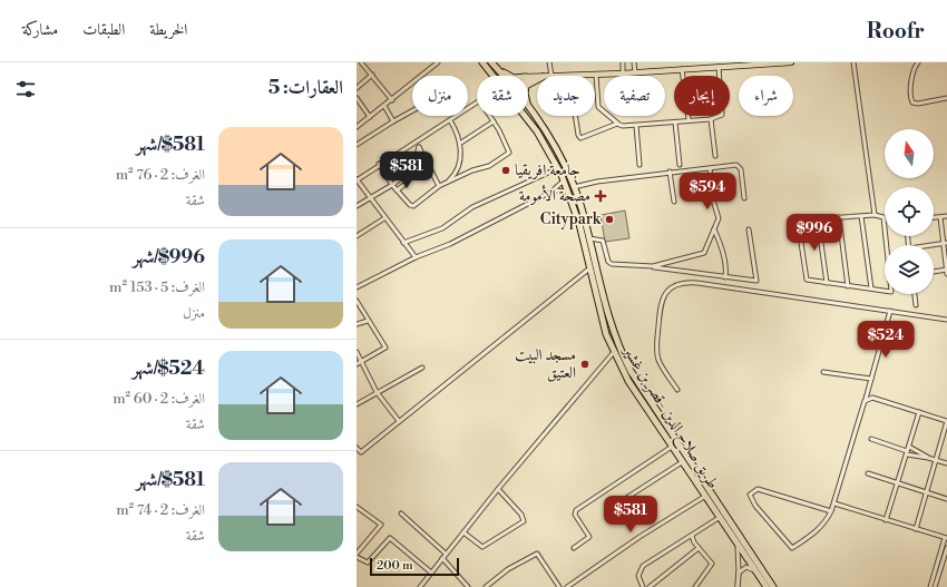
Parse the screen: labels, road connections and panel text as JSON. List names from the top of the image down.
{
  "streets": {
    "highway": ["طريق صلاح الدين -قصر بن غشير"]
  },
  "places": {
    "other": ["جامعة افريقيا", "Citypark", "مسجد البيت العتيق"],
    "health": ["مصحة الأمومة"]
  },
  "scale_bar": "200 m",
  "north": "top",
  "page": {
    "header": "Roofr",
    "nav": ["الخريطة", "الطبقات", "مشاركة"],
    "heading": "العقارات: 5",
    "chip": [
      "شراء",
      "إيجار",
      "تصفية",
      "جديد",
      "شقة",
      "منزل"
    ],
    "list": [
      {
        "name": "$581/شهر",
        "note": "الغرف: 2 · 76 m² · شقة"
      },
      {
        "name": "$996/شهر",
        "note": "الغرف: 5 · 153 m² · منزل"
      },
      {
        "name": "$524/شهر",
        "note": "الغرف: 2 · 60 m² · شقة"
      },
      {
        "name": "$581/شهر",
        "note": "الغرف: 2 · 74 m² · شقة"
      }
    ],
    "price": [
      "$581",
      "$594",
      "$996",
      "$524",
      "$581"
    ],
    "scale": "200 m"
  }
}
